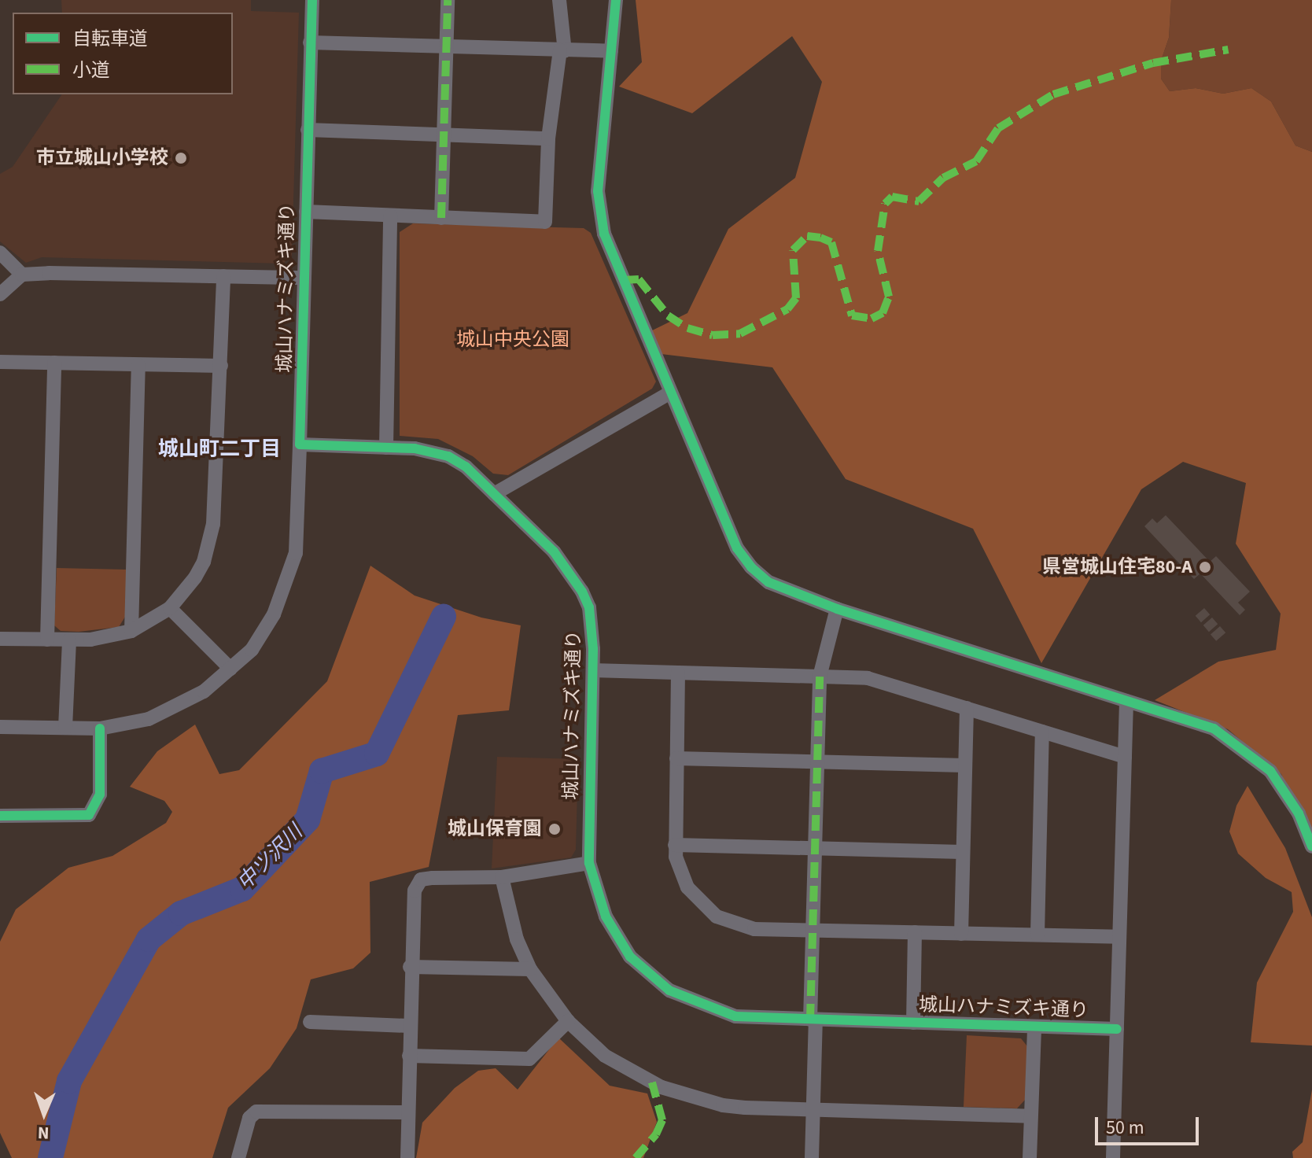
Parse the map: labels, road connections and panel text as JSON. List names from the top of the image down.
{
  "streets": {
    "street": ["城山ハナミズキ通り"]
  },
  "districts": ["城山町二丁目"],
  "water": ["中ツ沢川"],
  "parks": ["城山中央公園"],
  "places": ["市立城山小学校", "県営城山住宅80-A", "城山保育園"],
  "legend": ["自転車道", "小道"],
  "scale_bar": "50 m",
  "north": "bottom"
}
